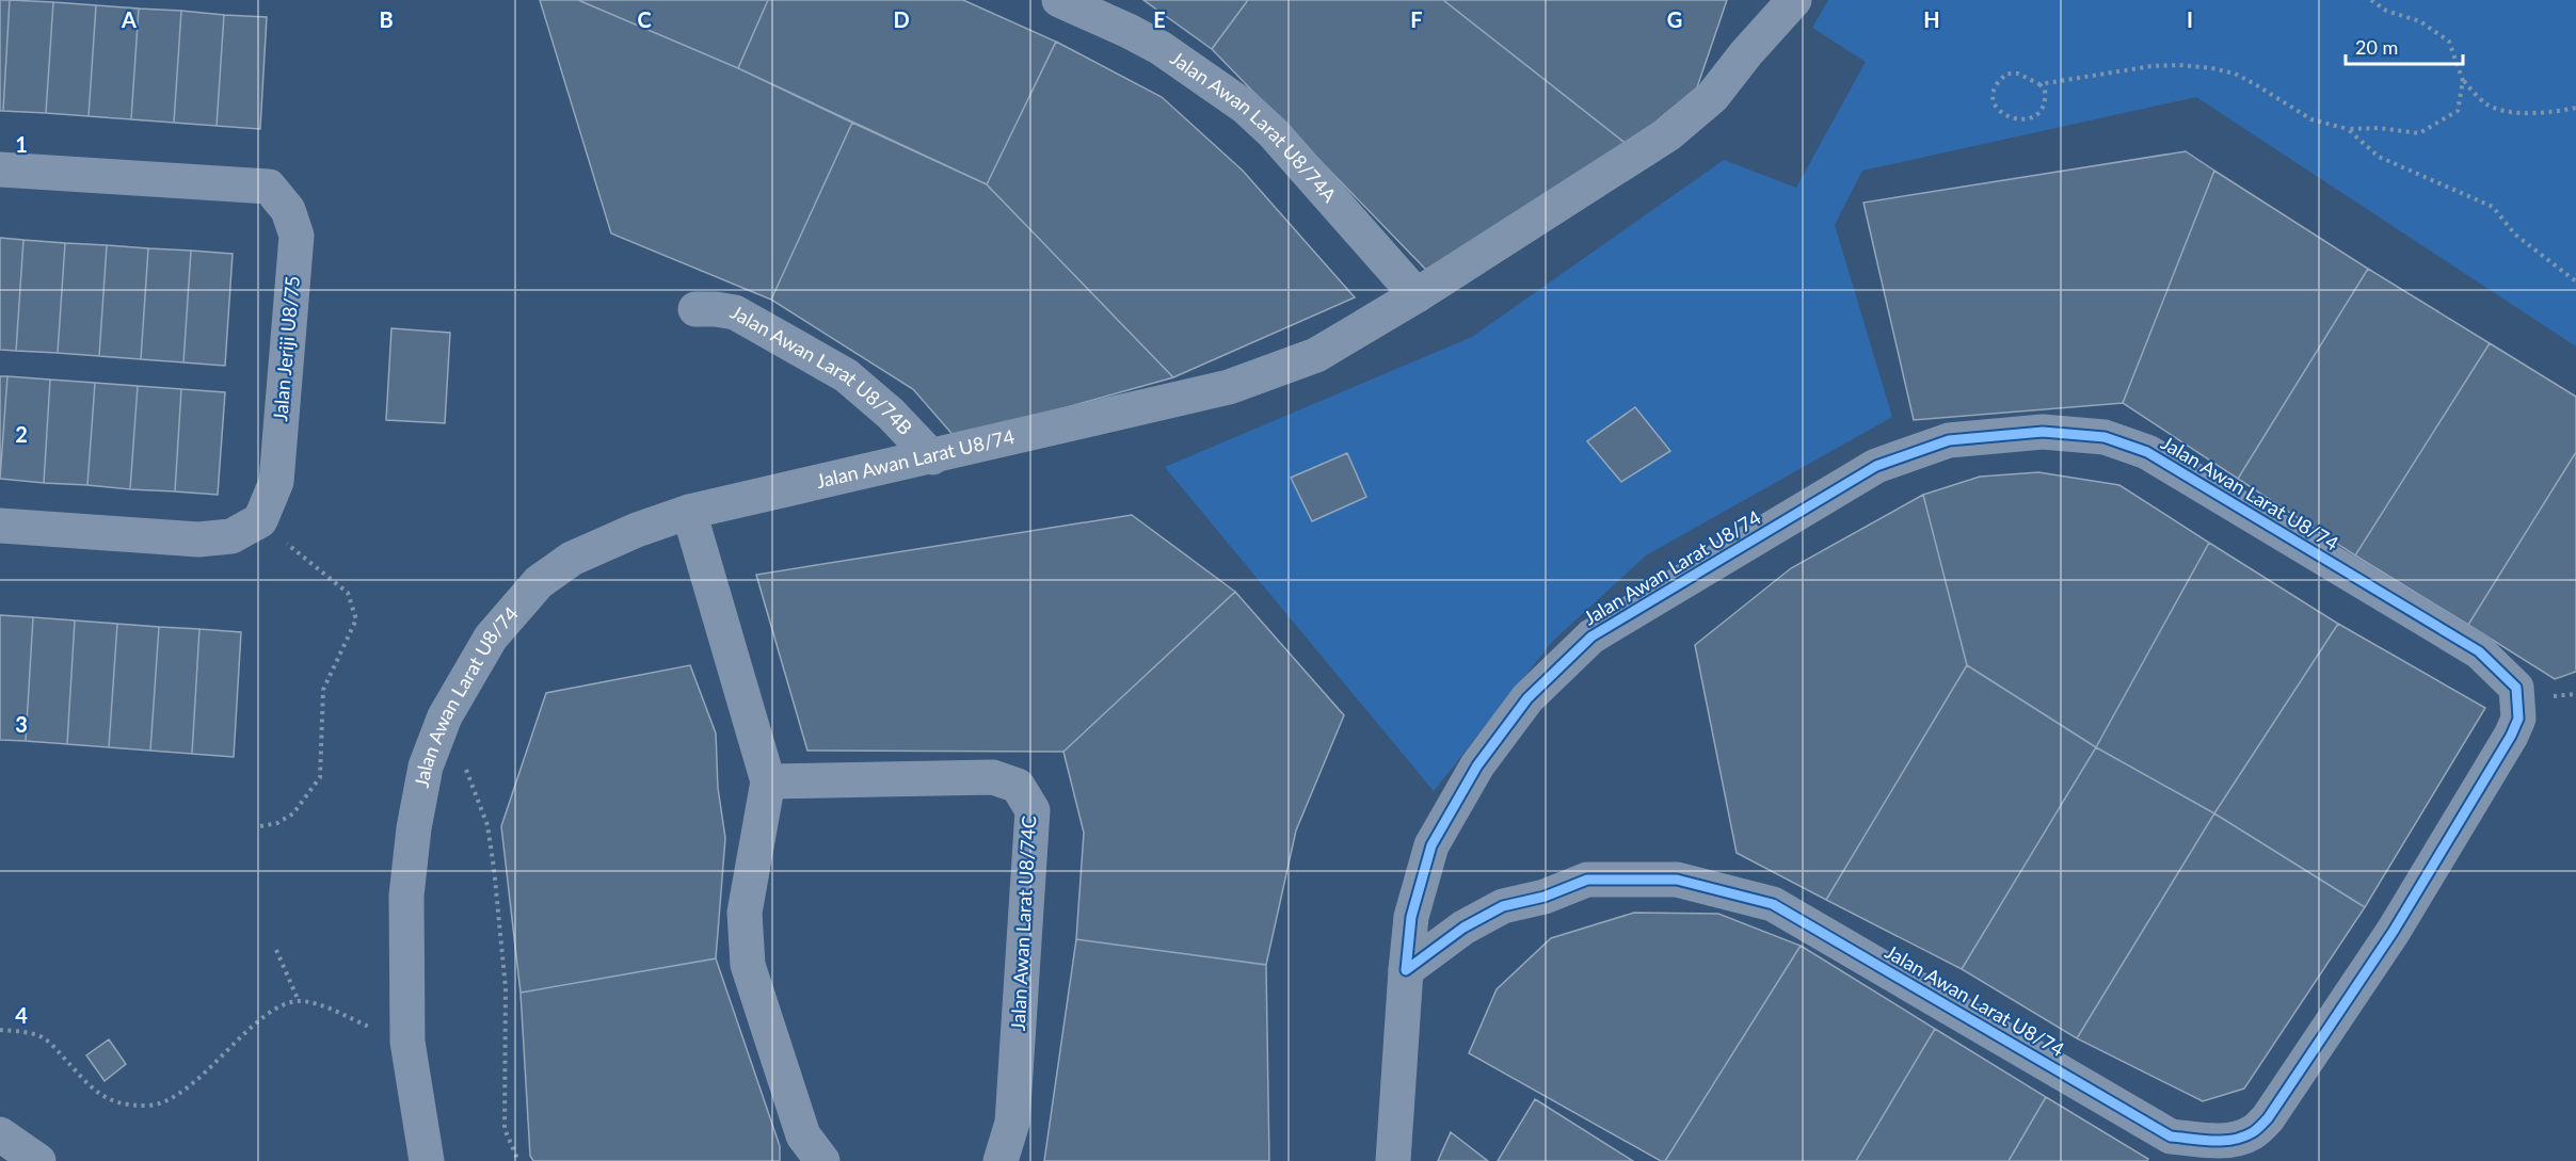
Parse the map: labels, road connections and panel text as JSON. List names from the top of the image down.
{
  "streets": {
    "street": [
      "Jalan Awan Larat U8/74A",
      "Jalan Jeriji U8/75",
      "Jalan Awan Larat U8/74B",
      "Jalan Awan Larat U8/74",
      "Jalan Awan Larat U8/74C"
    ]
  },
  "crossings": [
    ["Jalan Awan Larat U8/74A", "Jalan Awan Larat U8/74"],
    ["Jalan Awan Larat U8/74B", "Jalan Awan Larat U8/74"]
  ],
  "scale_bar": "20 m",
  "grid": {
    "columns": [
      "A",
      "B",
      "C",
      "D",
      "E",
      "F",
      "G",
      "H",
      "I"
    ],
    "rows": [
      "1",
      "2",
      "3",
      "4"
    ]
  }
}
